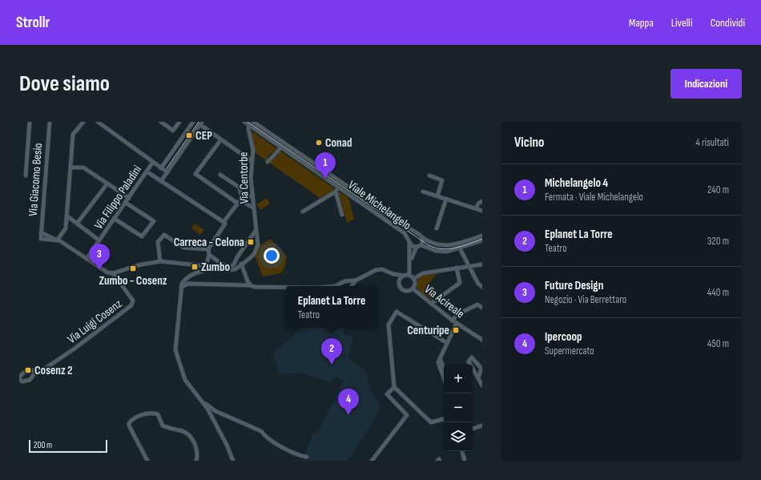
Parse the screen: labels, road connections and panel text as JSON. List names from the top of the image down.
{
  "streets": {
    "street": [
      "Via Centorbe",
      "Via Giacomo Besio",
      "Via Filippo Paladini",
      "Viale Michelangelo",
      "Via Acireale",
      "Via Luigi Cosenz"
    ]
  },
  "crossings": [
    ["Via Centorbe", "Viale Michelangelo"]
  ],
  "places": {
    "transit": [
      "CEP",
      "Carreca - Celona",
      "Zumbo",
      "Zumbo - Cosenz",
      "Centuripe",
      "Cosenz 2"
    ],
    "other": ["Conad"]
  },
  "scale_bar": "200 m",
  "page": {
    "header": "Strollr",
    "nav": ["Mappa", "Livelli", "Condividi"],
    "buttons": "Indicazioni",
    "title": "Dove siamo",
    "heading": ["Vicino", "4 risultati"],
    "pins": [
      "1",
      "3",
      "2",
      "4"
    ],
    "list": [
      {
        "mark": "1",
        "name": "Michelangelo 4",
        "note": "Fermata · Viale Michelangelo",
        "value": "240 m"
      },
      {
        "mark": "2",
        "name": "Eplanet La Torre",
        "note": "Teatro",
        "value": "320 m"
      },
      {
        "mark": "3",
        "name": "Future Design",
        "note": "Negozio · Via Berrettaro",
        "value": "440 m"
      },
      {
        "mark": "4",
        "name": "Ipercoop",
        "note": "Supermercato",
        "value": "450 m"
      }
    ],
    "popup": ["Eplanet La Torre", "Teatro"],
    "map_buttons": ["+", "−"],
    "scale": "200 m"
  }
}
